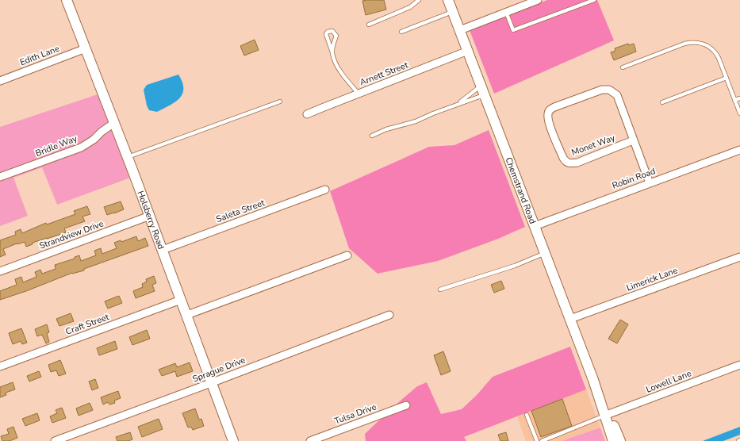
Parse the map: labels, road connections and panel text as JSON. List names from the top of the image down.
{
  "streets": {
    "street": [
      "Edith Lane",
      "Arnett Street",
      "Monet Way",
      "Bridle Way",
      "Robin Road",
      "Chemstrand Road",
      "Saleta Street",
      "Holsberry Road",
      "Strandview Drive",
      "Limerick Lane",
      "Craft Street",
      "Sprague Drive",
      "Lowell Lane",
      "Tulsa Drive"
    ]
  },
  "crossings": [
    ["Edith Lane", "Holsberry Road"],
    ["Arnett Street", "Chemstrand Road"],
    ["Monet Way", "Robin Road"],
    ["Bridle Way", "Holsberry Road"],
    ["Robin Road", "Chemstrand Road"],
    ["Chemstrand Road", "Limerick Lane"],
    ["Chemstrand Road", "Lowell Lane"],
    ["Saleta Street", "Holsberry Road"],
    ["Holsberry Road", "Strandview Drive"],
    ["Holsberry Road", "Craft Street"],
    ["Holsberry Road", "Sprague Drive"]
  ]
}
